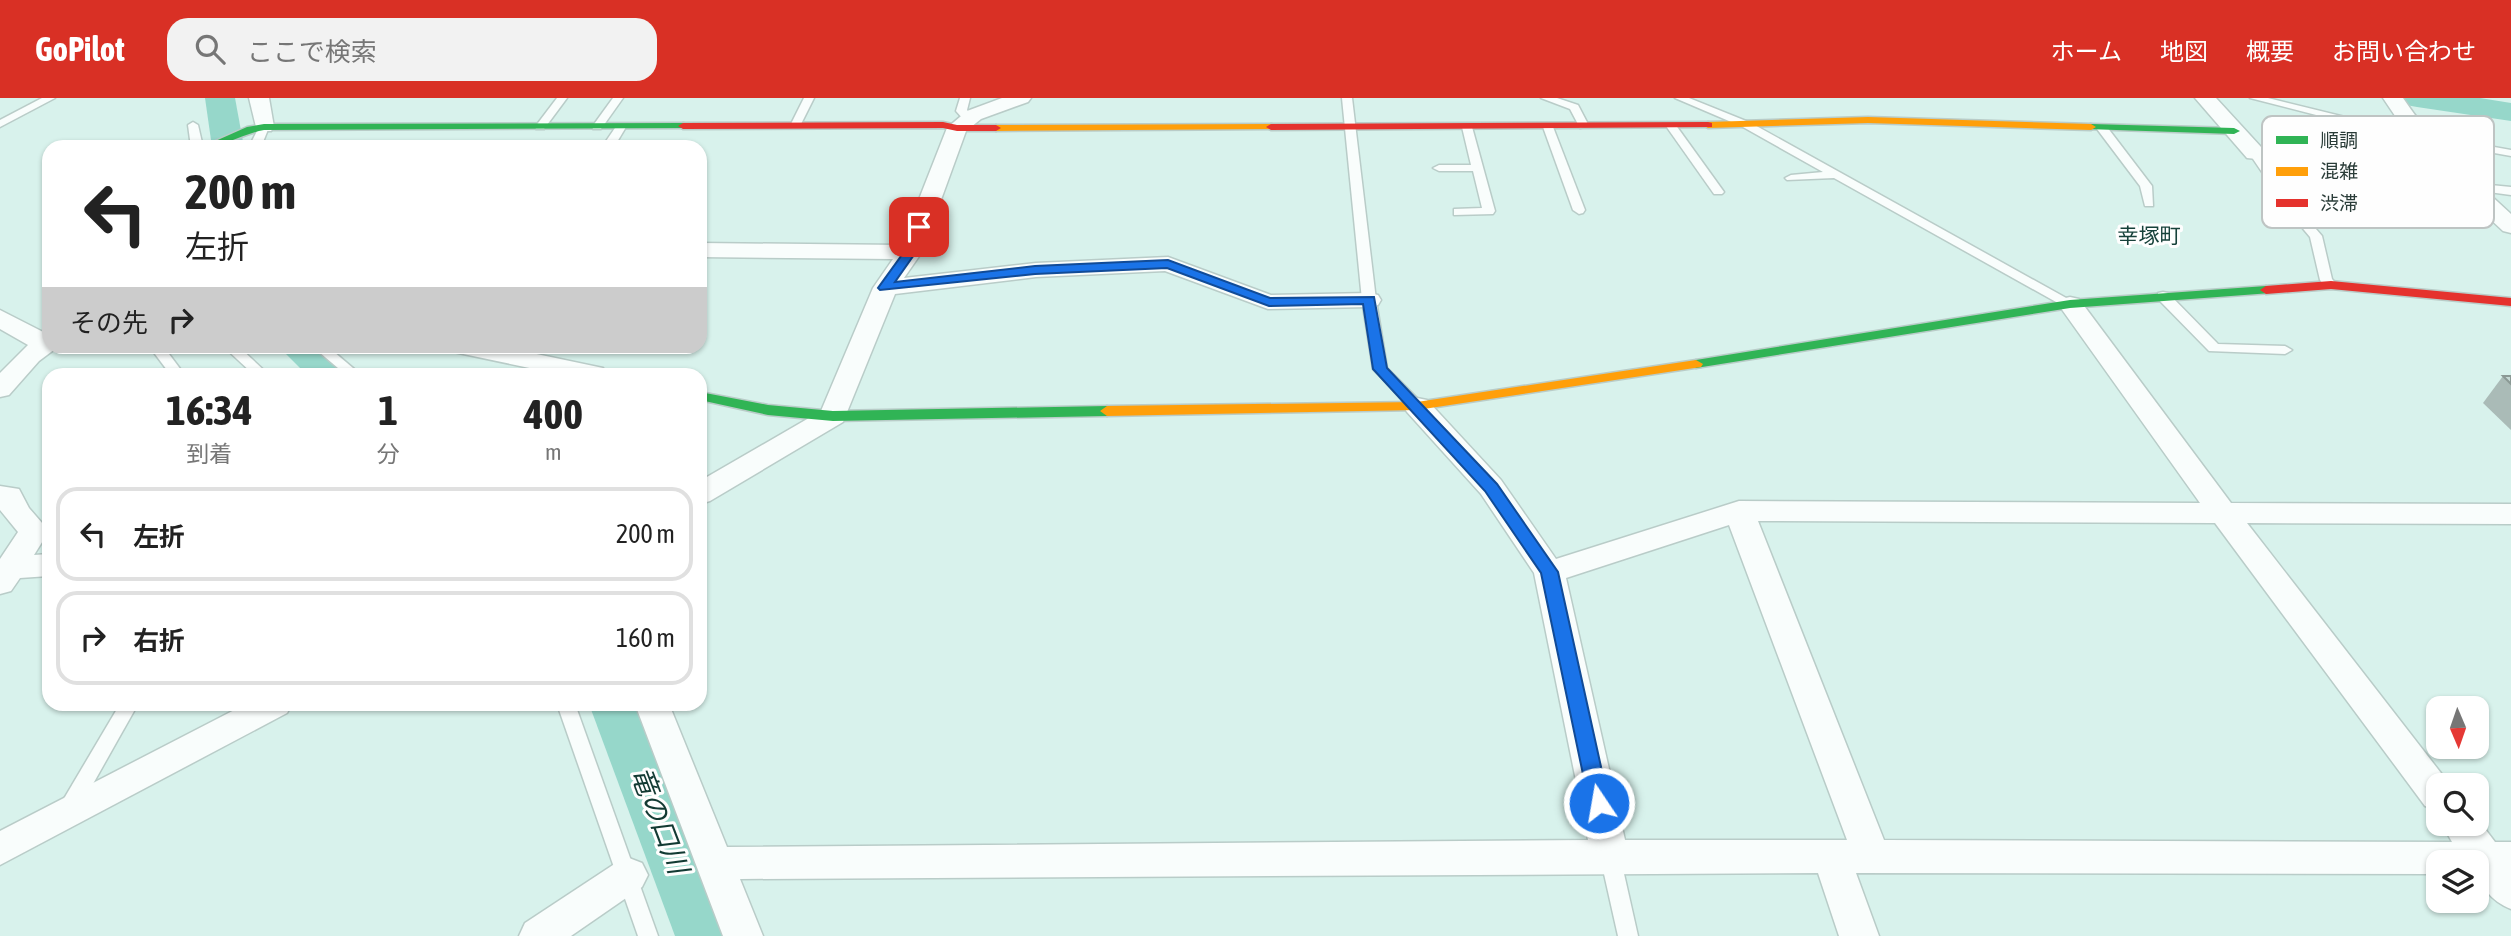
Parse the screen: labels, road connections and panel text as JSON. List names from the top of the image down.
{
  "districts": ["幸塚町"],
  "water": ["竜の口川"],
  "legend": ["順調", "混雑", "渋滞"],
  "north": "bottom",
  "page": {
    "header": "GoPilot",
    "search": "ここで検索",
    "nav": [
      "ホーム",
      "地図",
      "概要",
      "お問い合わせ"
    ],
    "turn": ["200 m", "左折"],
    "then": "その先",
    "eta": [
      "16:34",
      "到着",
      "1",
      "分",
      "400",
      "m"
    ],
    "list": [
      {
        "name": "左折",
        "value": "200 m"
      },
      {
        "name": "右折",
        "value": "160 m"
      }
    ]
  }
}
